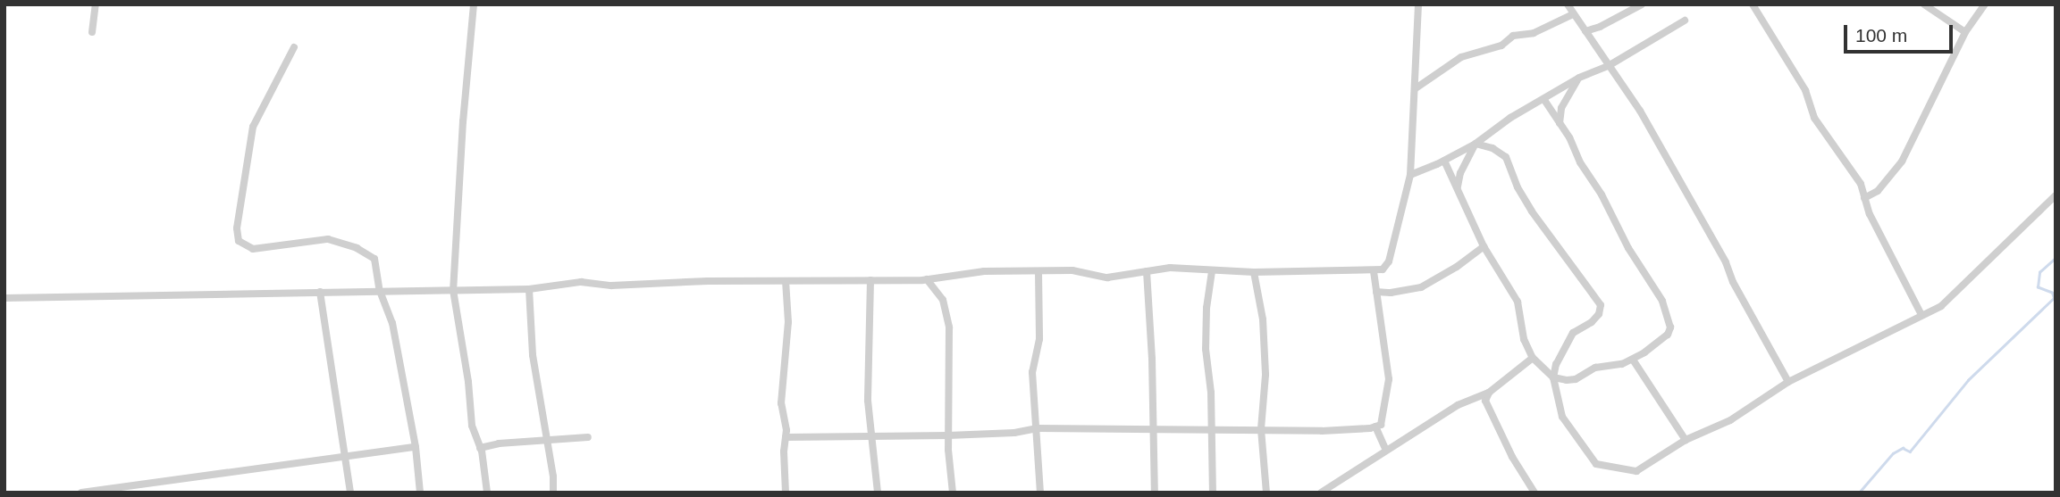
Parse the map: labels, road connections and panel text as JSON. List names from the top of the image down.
{
  "scale_bar": "100 m"
}
